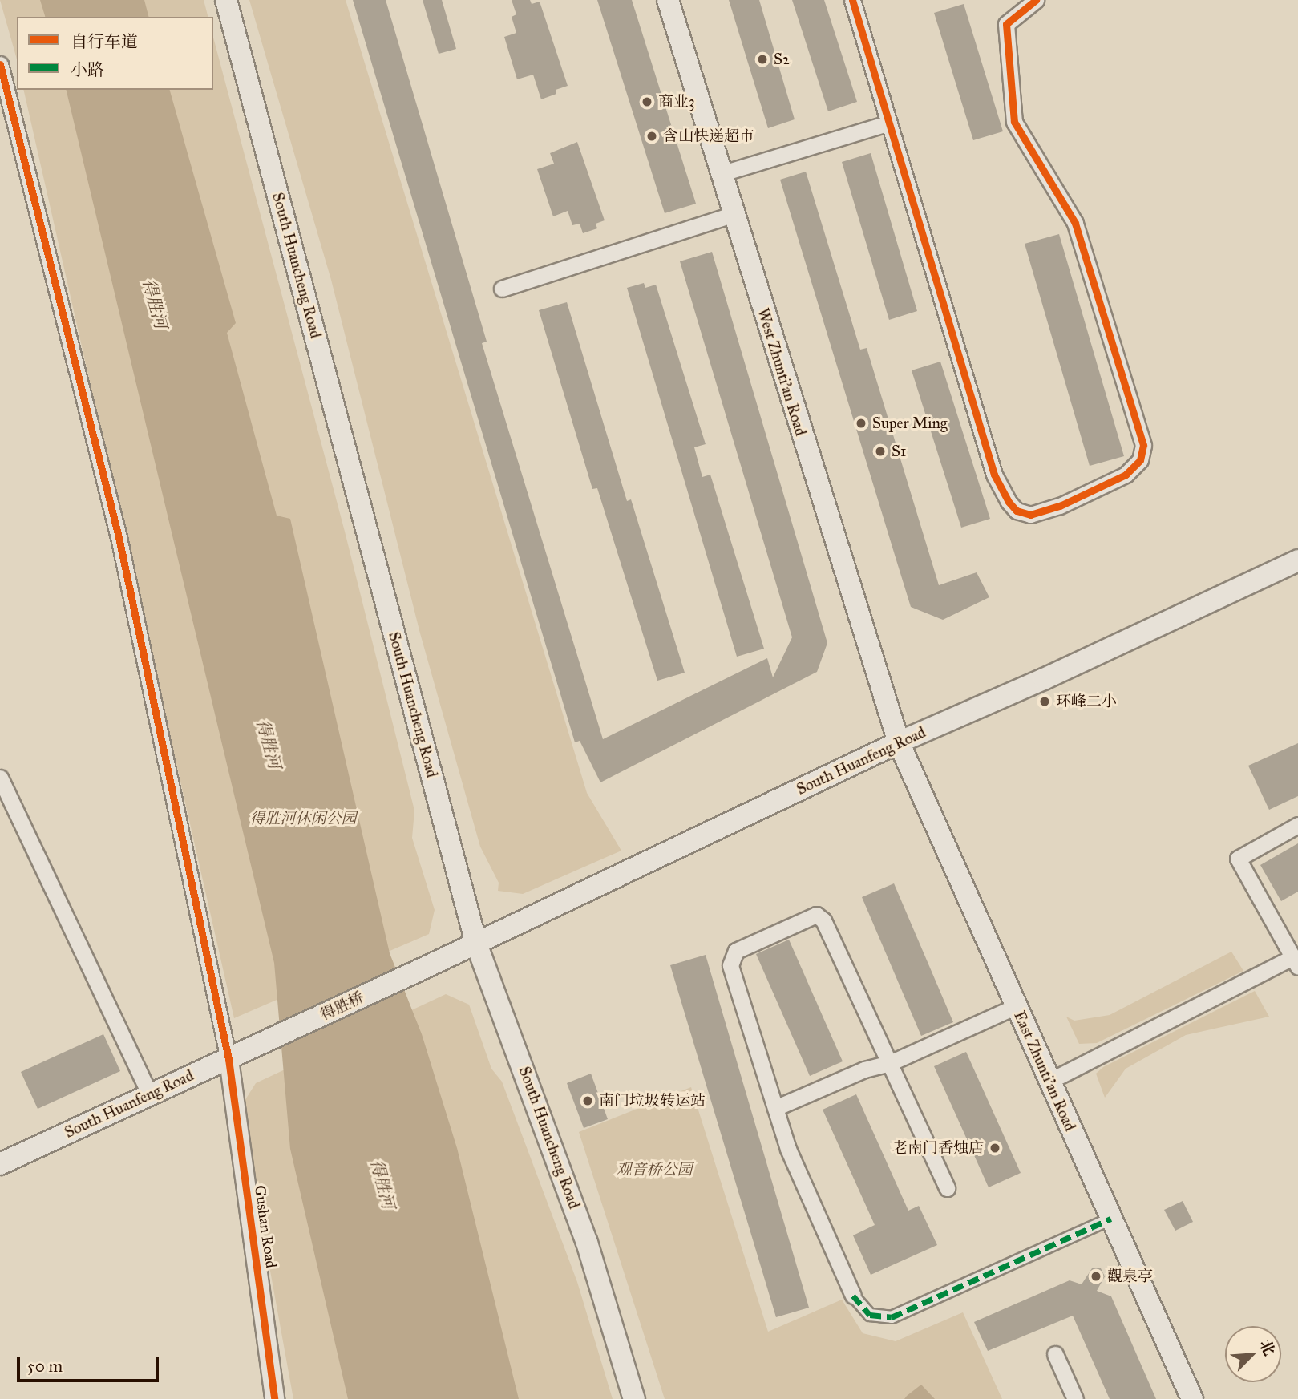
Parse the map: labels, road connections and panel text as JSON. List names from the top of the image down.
{
  "streets": {
    "main road": [
      "South Huancheng Road",
      "West Zhunti'an Road",
      "South Huanfeng Road",
      "得胜桥",
      "East Zhunti'an Road"
    ],
    "street": ["Gushan Road"]
  },
  "crossings": [
    ["South Huancheng Road", "South Huanfeng Road"],
    ["West Zhunti'an Road", "South Huanfeng Road"],
    ["West Zhunti'an Road", "East Zhunti'an Road"],
    ["South Huanfeng Road", "得胜桥"],
    ["South Huanfeng Road", "East Zhunti'an Road"],
    ["South Huanfeng Road", "Gushan Road"]
  ],
  "water": ["得胜河"],
  "parks": ["得胜河休闲公园", "观音桥公园"],
  "places": [
    "S2",
    "商业3",
    "含山快递超市",
    "Super Ming",
    "S1",
    "环峰二小",
    "南门垃圾转运站",
    "老南门香烛店",
    "觀泉亭"
  ],
  "legend": ["自行车道", "小路"],
  "scale_bar": "50 m",
  "north": "top right"
}
